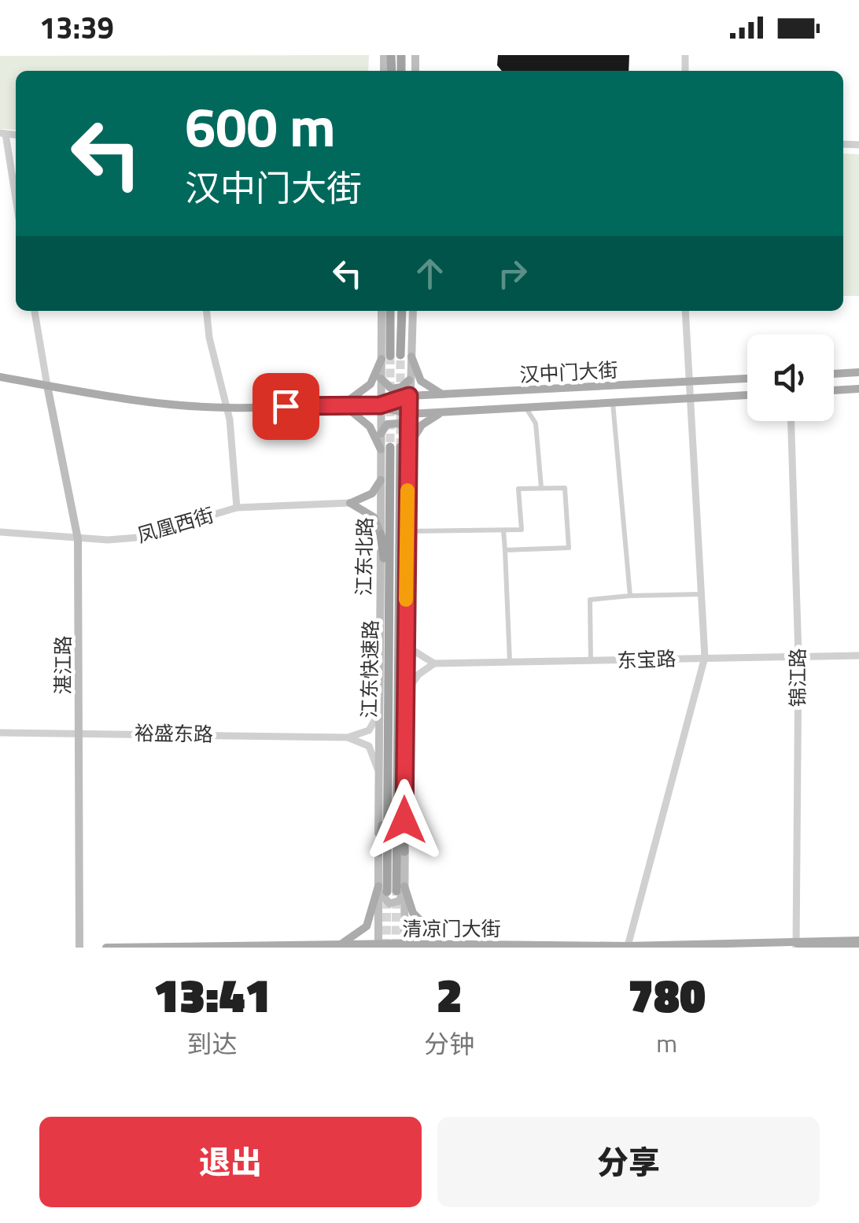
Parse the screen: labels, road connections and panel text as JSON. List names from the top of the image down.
{
  "streets": {
    "highway": ["江东快速路"],
    "main road": [
      "汉中门大街",
      "江东北路",
      "湛江路",
      "清凉门大街"
    ],
    "street": [
      "凤凰西街",
      "东宝路",
      "锦江路",
      "裕盛东路"
    ]
  },
  "crossings": [
    ["汉中门大街", "江东北路"],
    ["汉中门大街", "湛江路"],
    ["凤凰西街", "湛江路"],
    ["江东北路", "江东快速路"],
    ["江东北路", "清凉门大街"],
    ["东宝路", "锦江路"],
    ["湛江路", "裕盛东路"],
    ["锦江路", "清凉门大街"]
  ],
  "page": {
    "status": "13:39",
    "turn": ["600 m", "汉中门大街"],
    "eta": [
      "13:41",
      "到达",
      "2",
      "分钟",
      "780",
      "m"
    ],
    "buttons": ["退出", "分享"]
  }
}
